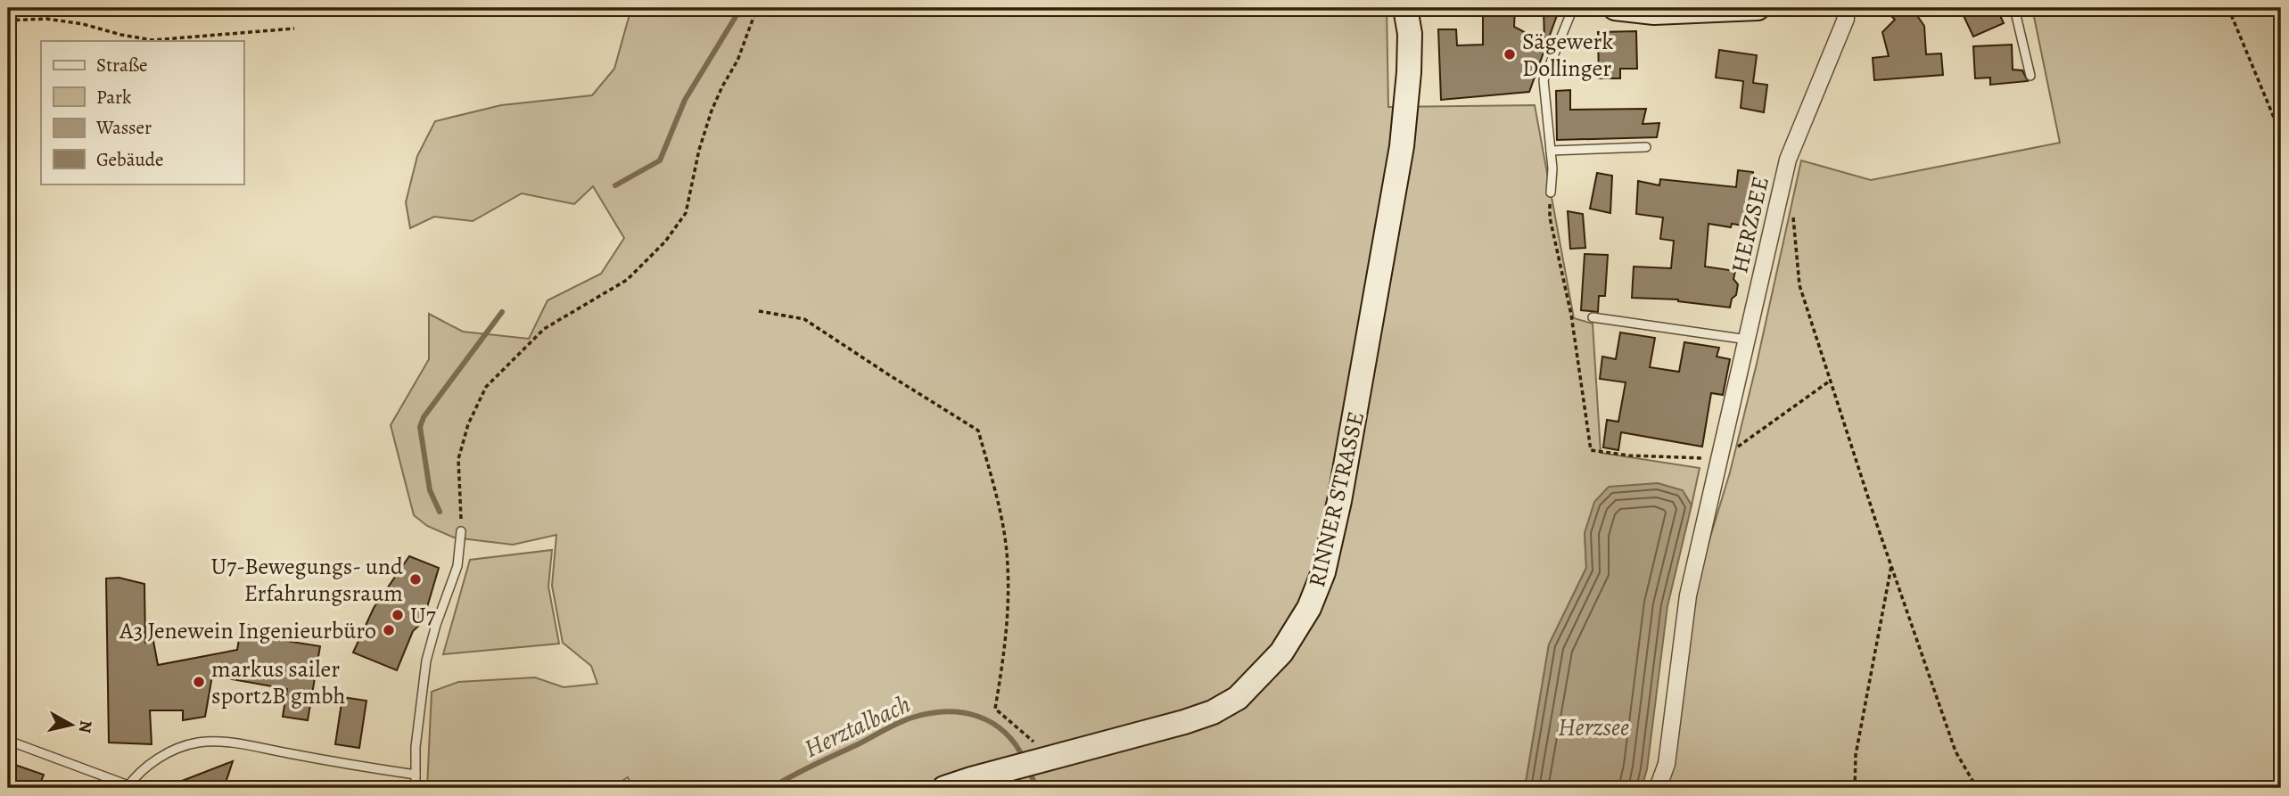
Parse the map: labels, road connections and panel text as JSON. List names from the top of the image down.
{
  "streets": {
    "main road": ["RINNER STRASSE"],
    "street": ["HERZSEE"]
  },
  "water": ["Herztalbach", "Herzsee"],
  "places": [
    "Sägewerk Dollinger",
    "U7-Bewegungs- und Erfahrungsraum",
    "U7",
    "A3 Jenewein Ingenieurbüro",
    "markus sailer sport2B gmbh"
  ],
  "legend": [
    "Straße",
    "Park",
    "Wasser",
    "Gebäude"
  ],
  "north": "right"
}
